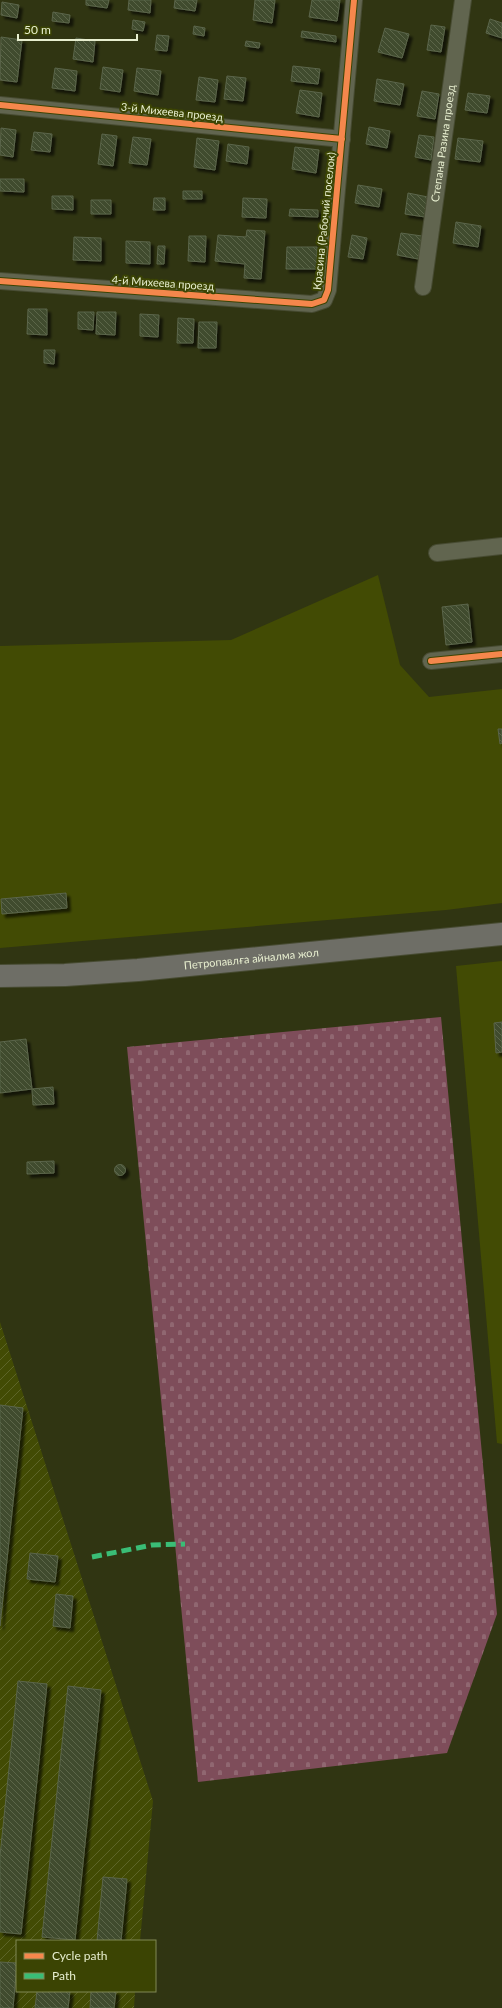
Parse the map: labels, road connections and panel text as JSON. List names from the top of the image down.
{
  "streets": {
    "highway": ["Петропавлға айналма жол"],
    "street": [
      "3-й Михеева проезд",
      "Степана Разина проезд",
      "Красина (Рабочий поселок)",
      "4-й Михеева проезд"
    ]
  },
  "crossings": [
    ["3-й Михеева проезд", "Красина (Рабочий поселок)"],
    ["Красина (Рабочий поселок)", "4-й Михеева проезд"]
  ],
  "legend": ["Cycle path", "Path"],
  "scale_bar": "50 m"
}
